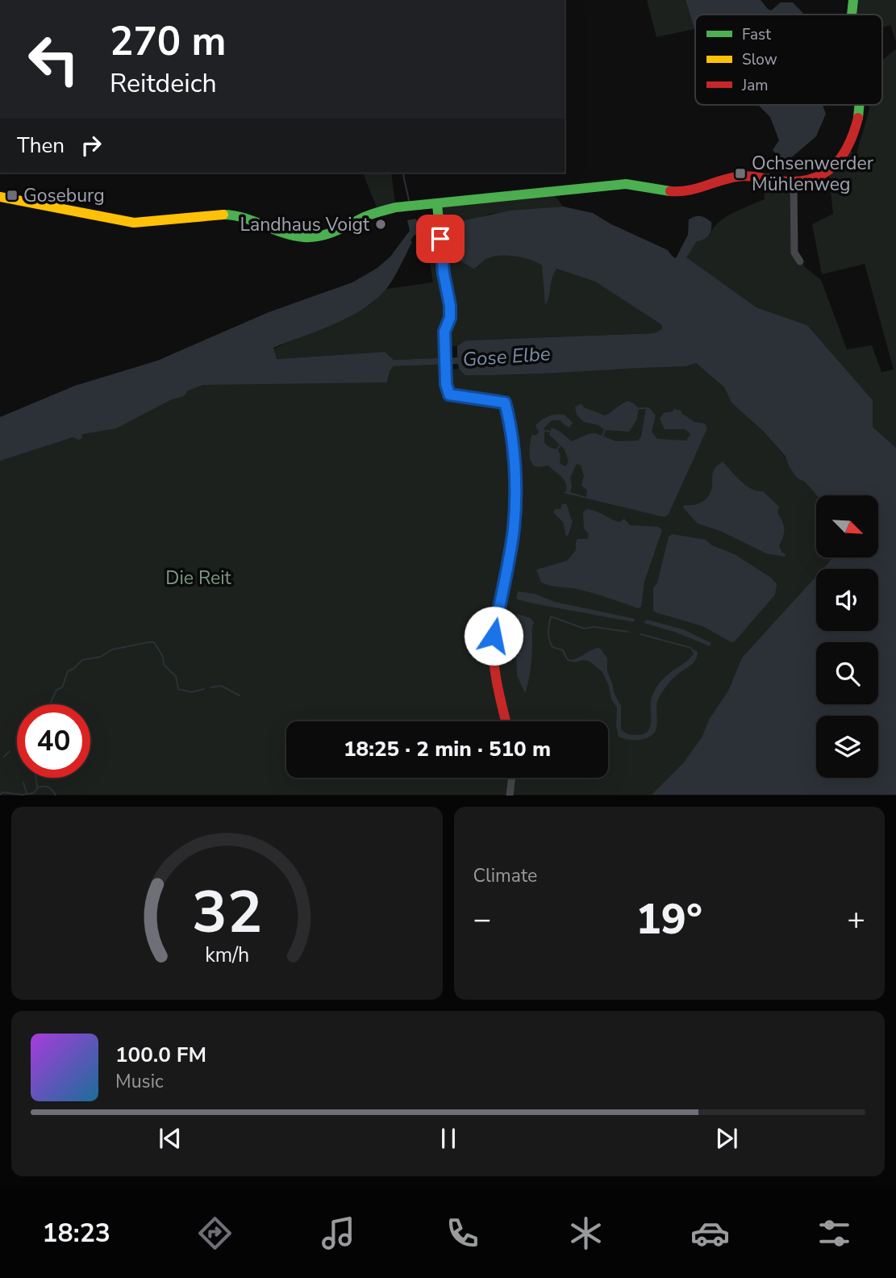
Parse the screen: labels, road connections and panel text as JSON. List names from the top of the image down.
{
  "water": ["Gose Elbe"],
  "parks": ["Die Reit"],
  "places": {
    "transit": ["Ochsenwerder Mühlenweg", "Goseburg"],
    "other": ["Landhaus Voigt"]
  },
  "legend": ["Fast", "Slow", "Jam"],
  "north": "bottom right",
  "page": {
    "turn": ["270 m", "Reitdeich"],
    "then": "Then",
    "limit": "40",
    "trip": "18:25 · 2 min · 510 m",
    "tile": "Climate",
    "heat": ["−", "19°", "+"],
    "song": ["100.0 FM", "Music"],
    "tabs": "18:23",
    "gauge": ["32", "km/h"]
  }
}
